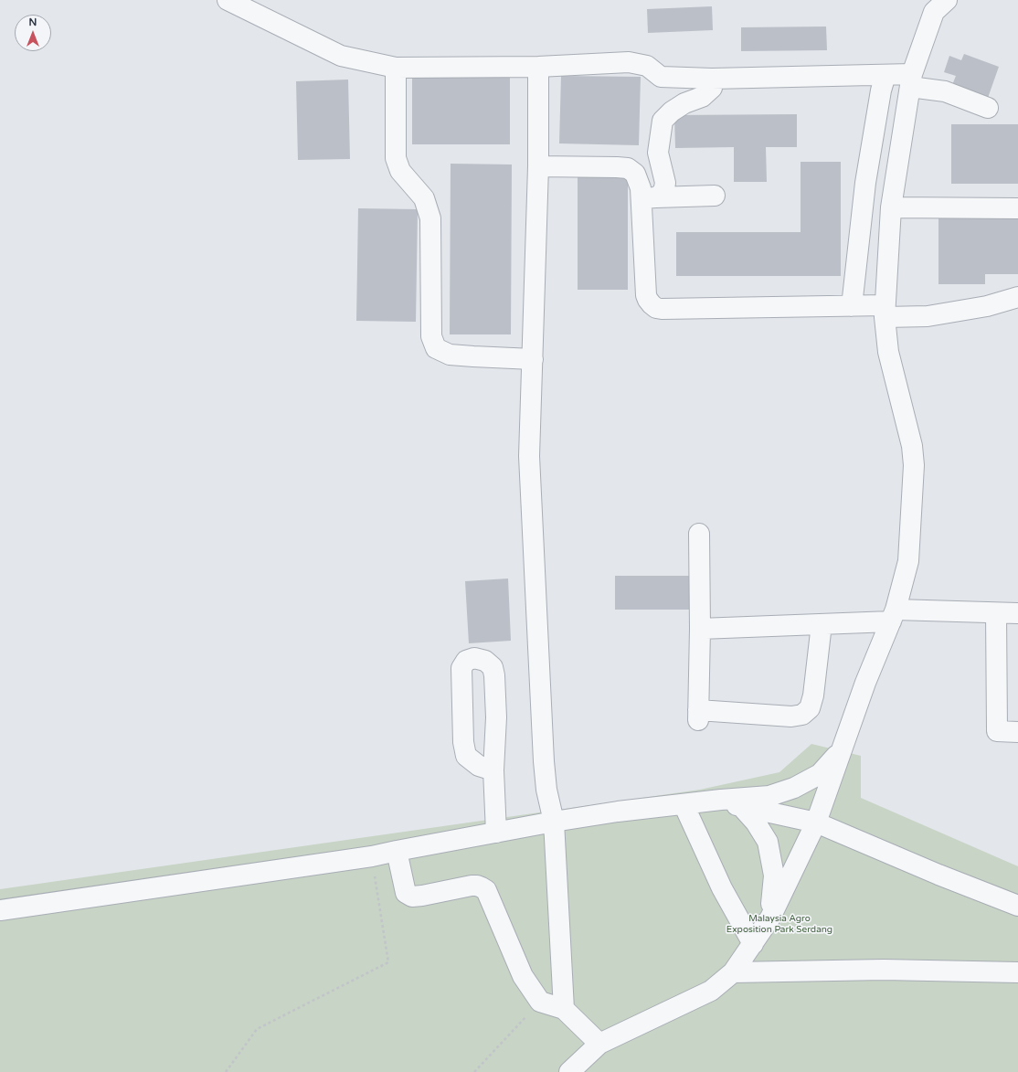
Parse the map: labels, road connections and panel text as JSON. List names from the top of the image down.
{
  "parks": ["Malaysia Agro Exposition Park Serdang"],
  "north": "top"
}
